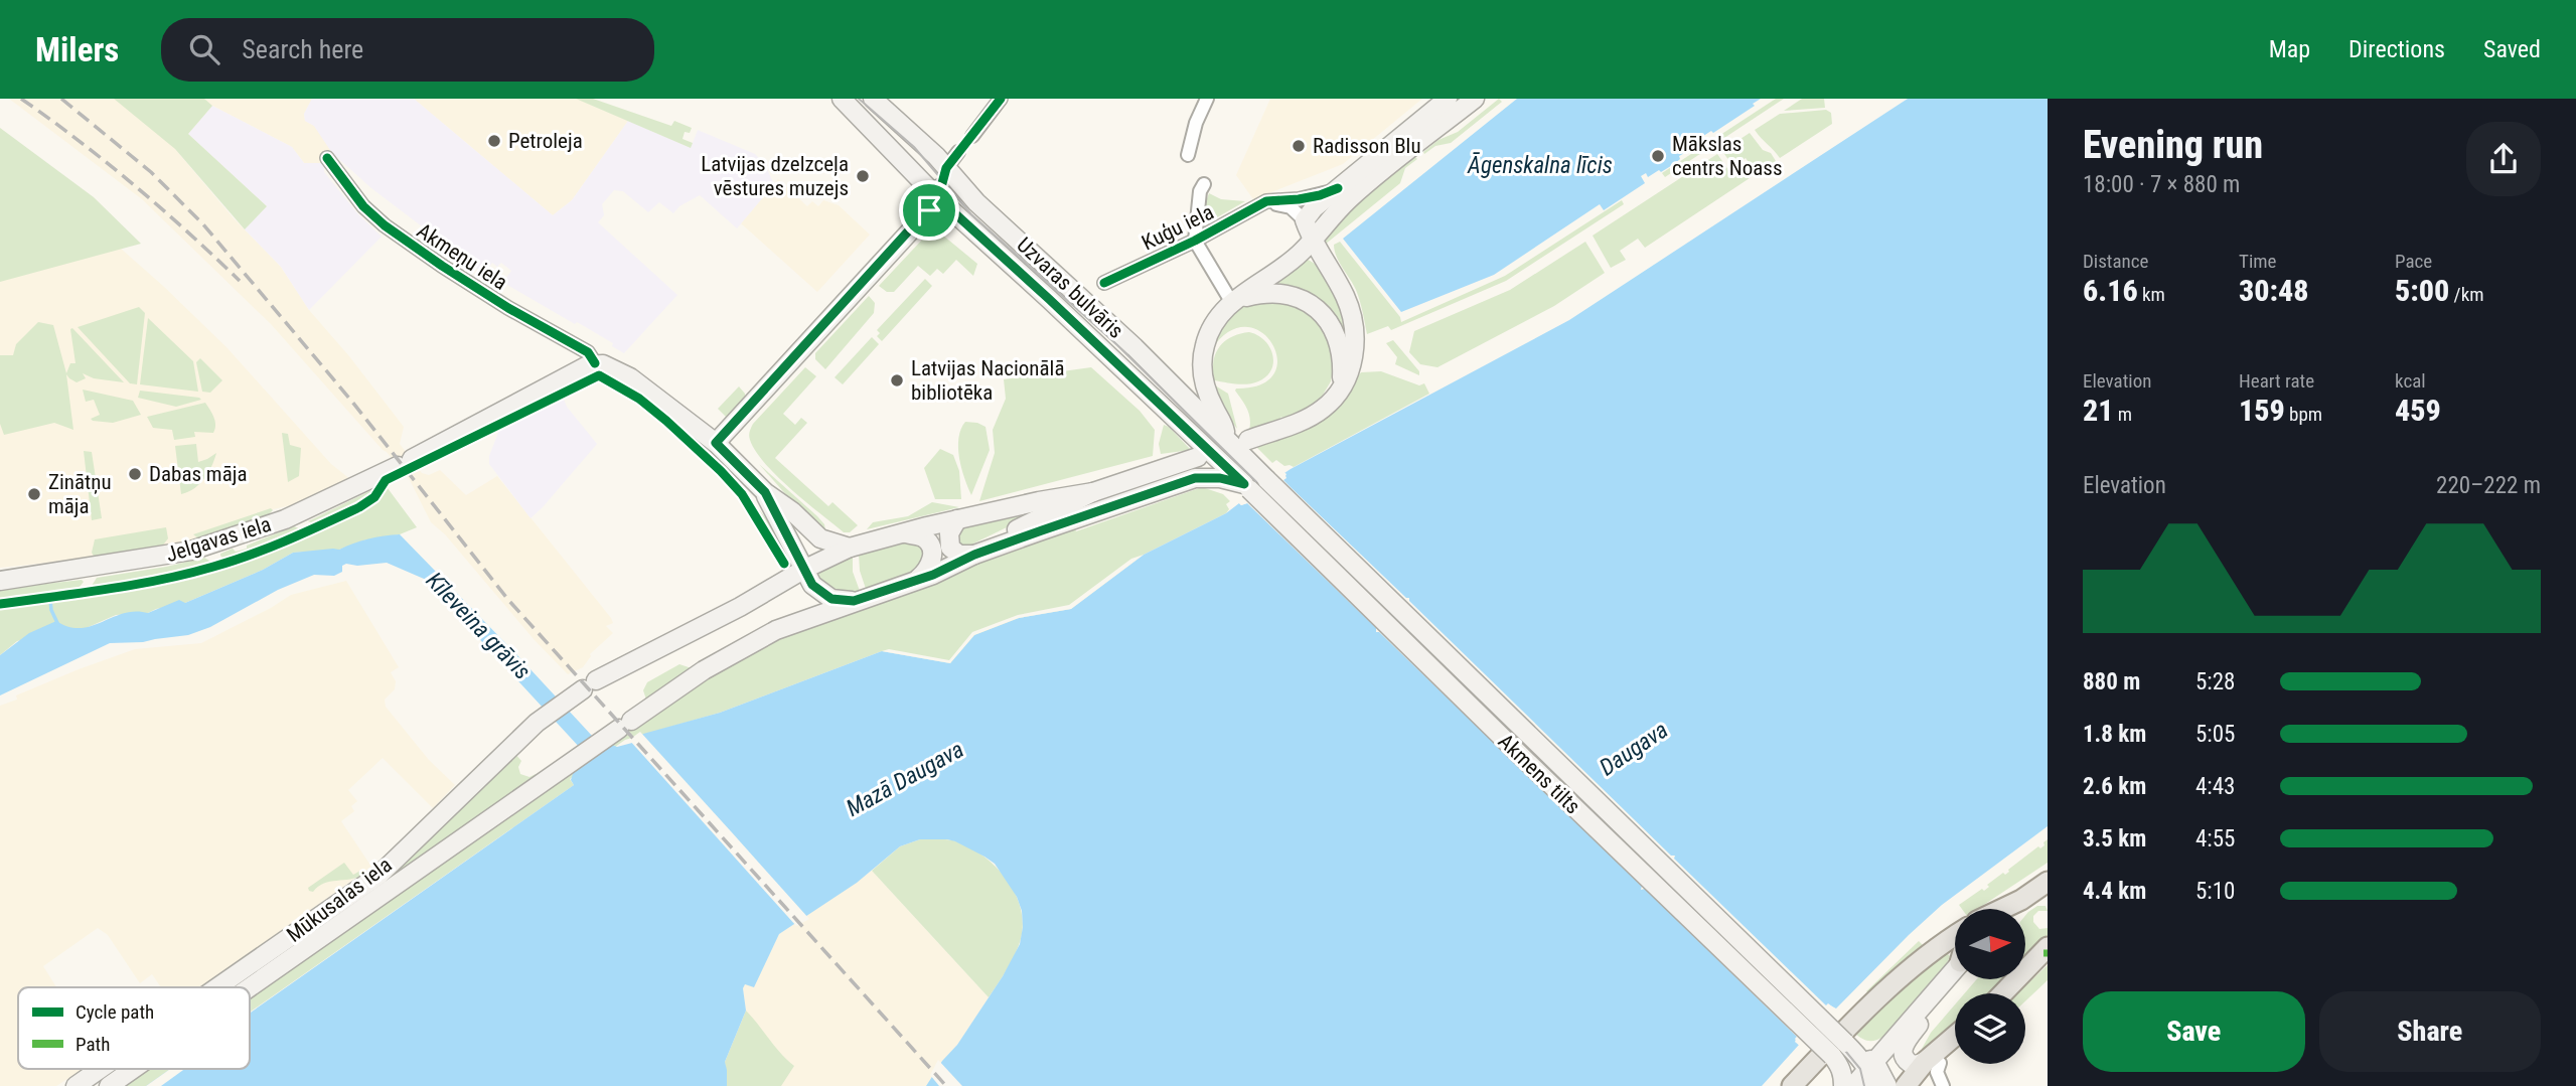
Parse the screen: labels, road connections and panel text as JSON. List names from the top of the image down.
{
  "streets": {
    "main road": [
      "Kuģu iela",
      "Akmeņu iela",
      "Uzvaras bulvāris",
      "Jelgavas iela",
      "Akmens tilts",
      "Mūkusalas iela"
    ]
  },
  "crossings": [
    ["Akmeņu iela", "Jelgavas iela"],
    ["Akmeņu iela", "Mūkusalas iela"],
    ["Uzvaras bulvāris", "Akmens tilts"]
  ],
  "water": [
    "Āgenskalna līcis",
    "Kīleveina grāvis",
    "Daugava",
    "Mazā Daugava"
  ],
  "places": [
    "Petroleja",
    "Radisson Blu",
    "Mākslas centrs Noass",
    "Latvijas dzelzceļa vēstures muzejs",
    "Latvijas Nacionālā bibliotēka",
    "Dabas māja",
    "Zinātņu māja"
  ],
  "legend": ["Cycle path", "Path"],
  "north": "right",
  "page": {
    "header": "Milers",
    "search": "Search here",
    "nav": ["Map", "Directions", "Saved"],
    "heading": ["Evening run", "18:00 · 7 × 880 m"],
    "stats": [
      ["Distance", "6.16 km"],
      ["Time", "30:48"],
      ["Pace", "5:00 /km"],
      ["Elevation", "21 m"],
      ["Heart rate", "159 bpm"],
      ["kcal", "459"]
    ],
    "chart": ["Elevation", "220–222 m"],
    "list": [
      {
        "name": "880 m",
        "note": "5:28"
      },
      {
        "name": "1.8 km",
        "note": "5:05"
      },
      {
        "name": "2.6 km",
        "note": "4:43"
      },
      {
        "name": "3.5 km",
        "note": "4:55"
      },
      {
        "name": "4.4 km",
        "note": "5:10"
      }
    ],
    "buttons": ["Save", "Share"]
  }
}
